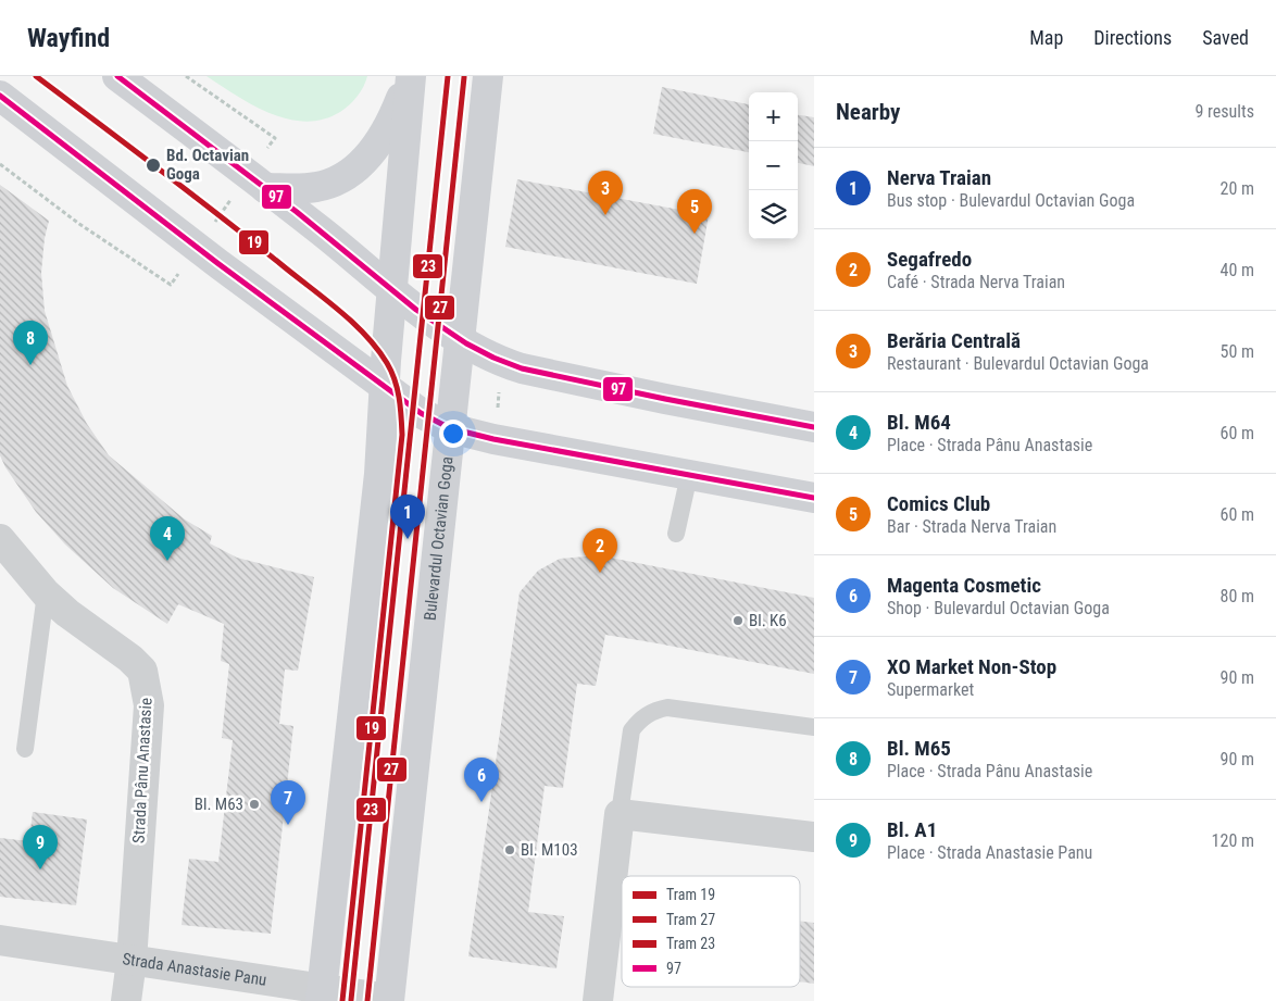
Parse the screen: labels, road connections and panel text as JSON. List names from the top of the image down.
{
  "streets": {
    "main road": ["Bulevardul Octavian Goga"],
    "street": ["Strada Pânu Anastasie", "Strada Anastasie Panu"]
  },
  "crossings": [
    ["Bulevardul Octavian Goga", "Strada Anastasie Panu"],
    ["Strada Pânu Anastasie", "Strada Anastasie Panu"]
  ],
  "places": [
    "Bd. Octavian Goga",
    "Bl. K6",
    "Bl. M63",
    "Bl. M103"
  ],
  "lines": [
    "tram line 19",
    "tram line 23",
    "transit line 97",
    "tram line 27"
  ],
  "legend": [
    "Tram 19",
    "Tram 27",
    "Tram 23",
    "97"
  ],
  "page": {
    "header": "Wayfind",
    "nav": ["Map", "Directions", "Saved"],
    "heading": ["Nearby", "9 results"],
    "map_buttons": ["+", "−"],
    "list": [
      {
        "mark": "1",
        "name": "Nerva Traian",
        "note": "Bus stop · Bulevardul Octavian Goga",
        "value": "20 m"
      },
      {
        "mark": "2",
        "name": "Segafredo",
        "note": "Café · Strada Nerva Traian",
        "value": "40 m"
      },
      {
        "mark": "3",
        "name": "Berăria Centrală",
        "note": "Restaurant · Bulevardul Octavian Goga",
        "value": "50 m"
      },
      {
        "mark": "4",
        "name": "Bl. M64",
        "note": "Place · Strada Pânu Anastasie",
        "value": "60 m"
      },
      {
        "mark": "5",
        "name": "Comics Club",
        "note": "Bar · Strada Nerva Traian",
        "value": "60 m"
      },
      {
        "mark": "6",
        "name": "Magenta Cosmetic",
        "note": "Shop · Bulevardul Octavian Goga",
        "value": "80 m"
      },
      {
        "mark": "7",
        "name": "XO Market Non-Stop",
        "note": "Supermarket",
        "value": "90 m"
      },
      {
        "mark": "8",
        "name": "Bl. M65",
        "note": "Place · Strada Pânu Anastasie",
        "value": "90 m"
      },
      {
        "mark": "9",
        "name": "Bl. A1",
        "note": "Place · Strada Anastasie Panu",
        "value": "120 m"
      }
    ],
    "pins": [
      "3",
      "5",
      "8",
      "1",
      "4",
      "2",
      "6",
      "7",
      "9"
    ]
  }
}
